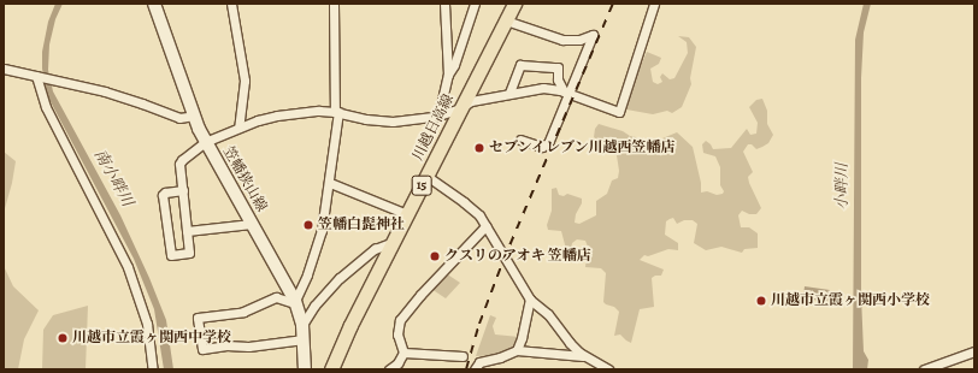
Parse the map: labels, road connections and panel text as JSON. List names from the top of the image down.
{
  "streets": {
    "main road": ["川越日高線", "笠幡狭山線", "15"]
  },
  "water": ["南小畔川", "小畔川"],
  "places": [
    "セブンイレブン川越西笠幡店",
    "笠幡白髭神社",
    "クスリのアオキ 笠幡店",
    "川越市立霞ヶ関西小学校",
    "川越市立霞ヶ関西中学校"
  ]
}
